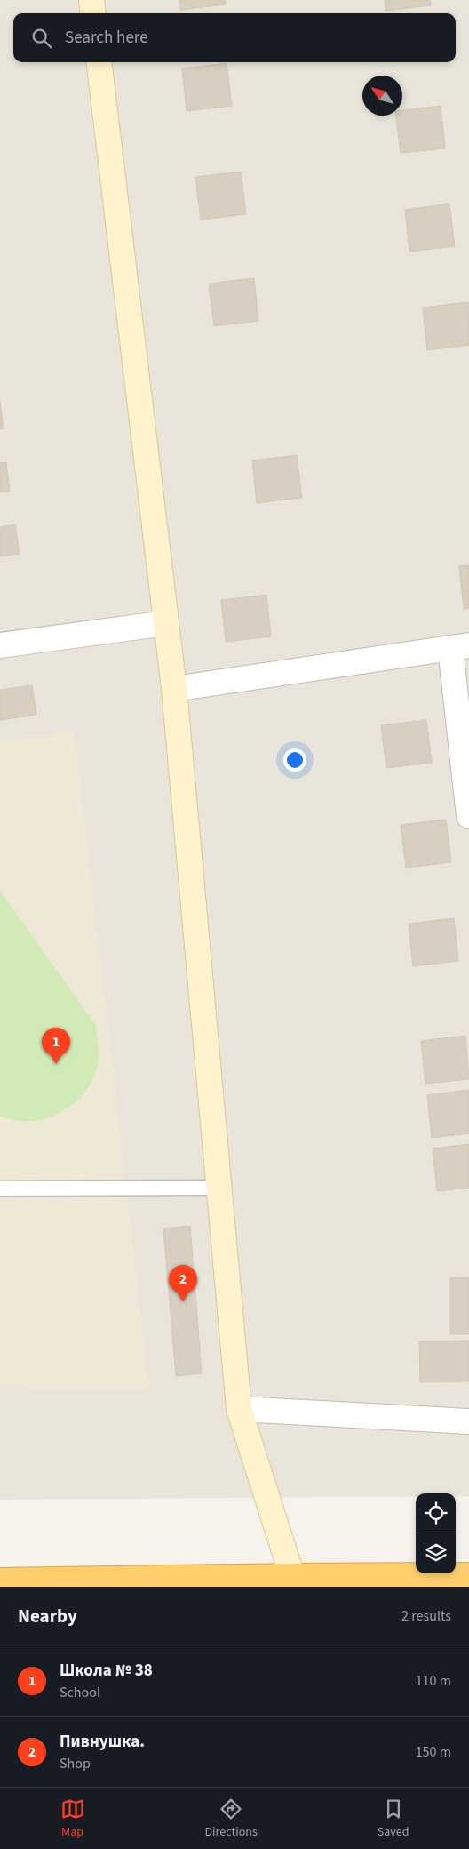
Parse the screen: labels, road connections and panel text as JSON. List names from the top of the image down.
{
  "north": "top left",
  "page": {
    "search": "Search here",
    "pins": ["1", "2"],
    "heading": ["Nearby", "2 results"],
    "list": [
      {
        "mark": "1",
        "name": "Школа № 38",
        "note": "School",
        "value": "110 m"
      },
      {
        "mark": "2",
        "name": "Пивнушка.",
        "note": "Shop",
        "value": "150 m"
      }
    ],
    "nav": ["Map", "Directions", "Saved"]
  }
}
